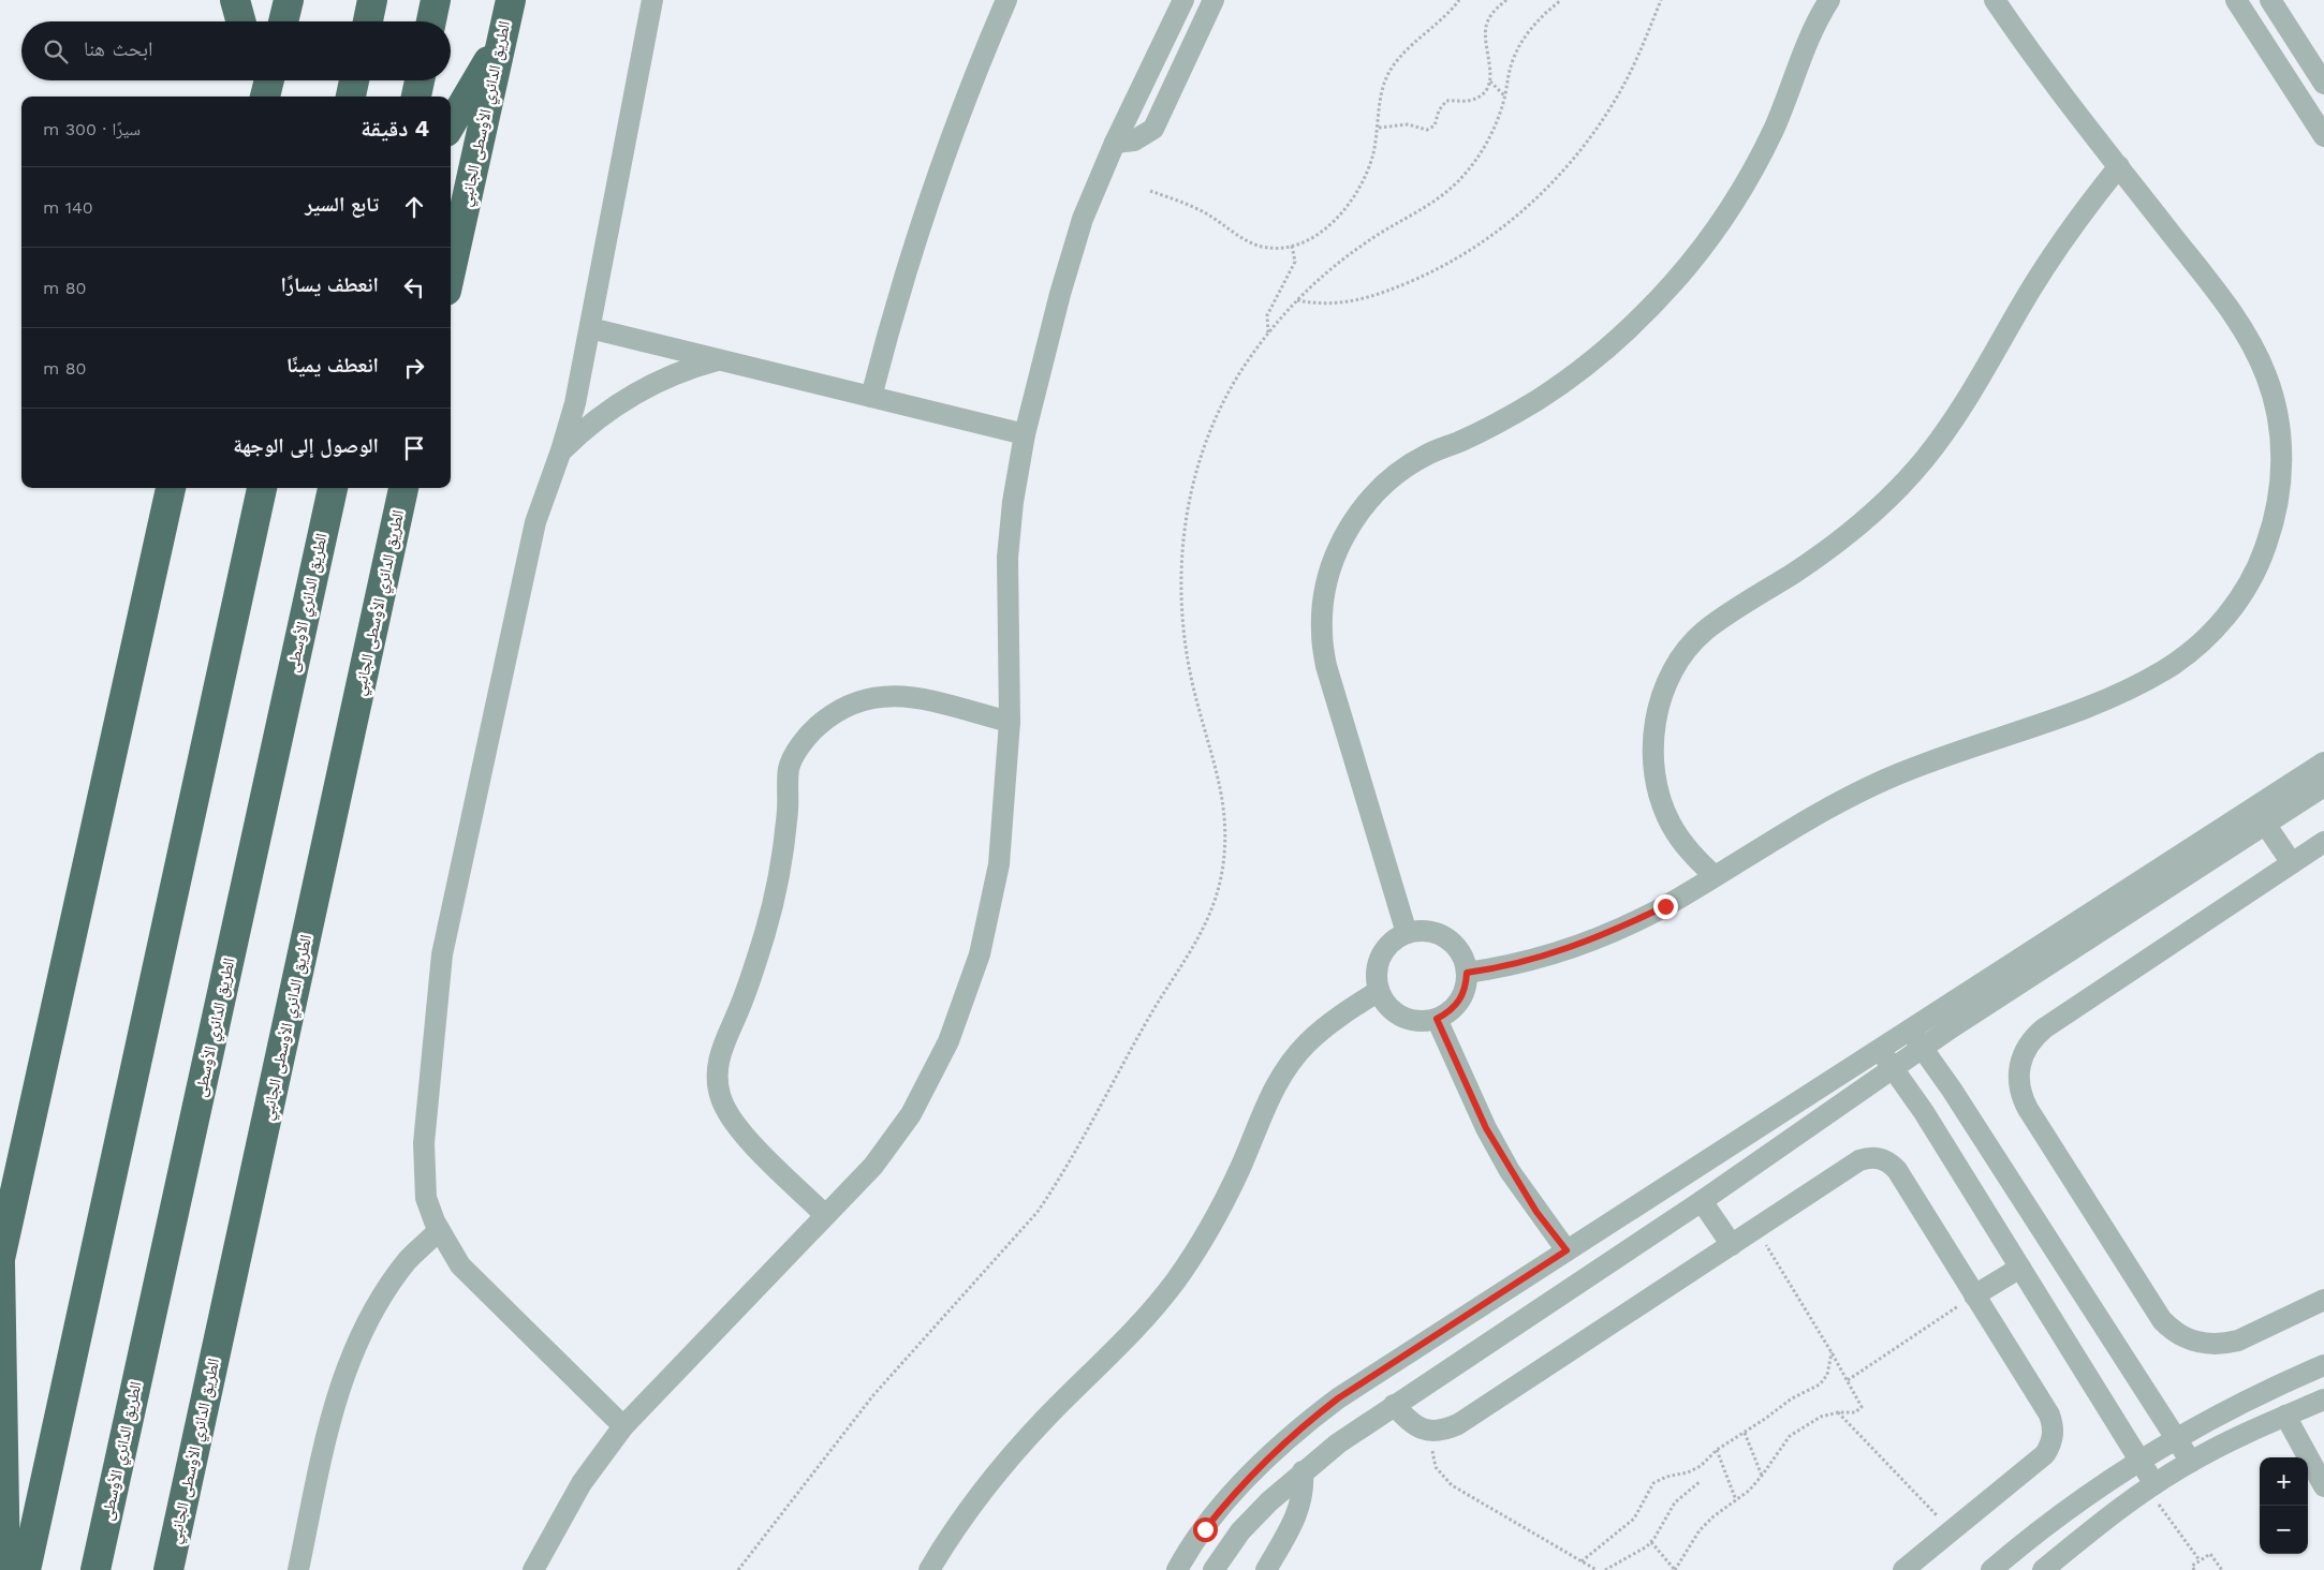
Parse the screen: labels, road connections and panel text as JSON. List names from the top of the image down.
{
  "streets": {
    "highway": ["الطريق الدائري الأوسطى الجانبي", "الطريق الدائري الأوسطى"]
  },
  "page": {
    "search": "ابحث هنا",
    "heading": ["4 دقيقة", "سيرًا · 300 m"],
    "list": [
      ["تابع السير", "140 m"],
      ["انعطف يسارًا", "80 m"],
      ["انعطف يمينًا", "80 m"],
      "الوصول إلى الوجهة"
    ],
    "map_buttons": ["+", "−"]
  }
}
